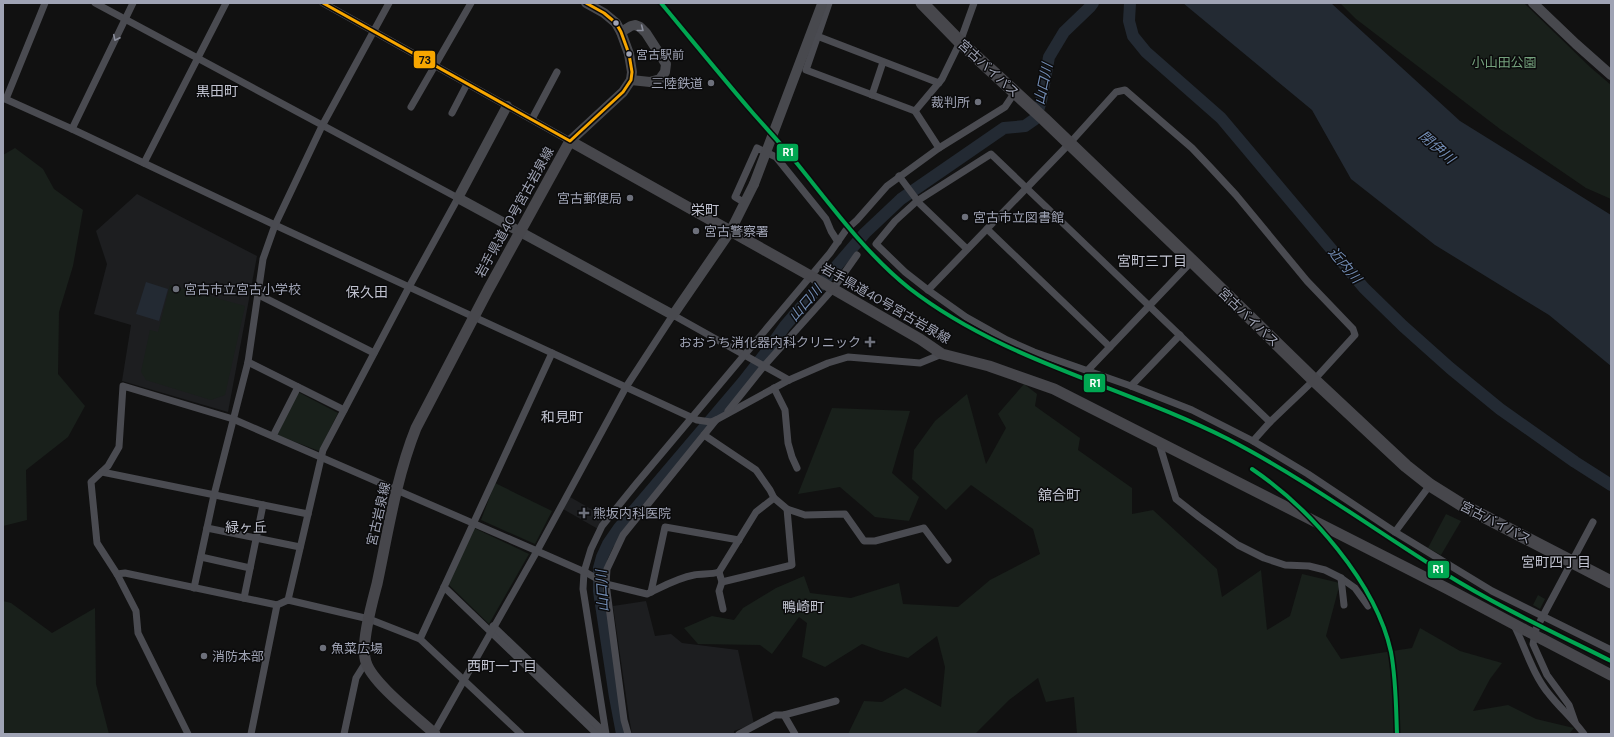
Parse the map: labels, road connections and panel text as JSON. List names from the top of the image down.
{
  "streets": {
    "highway": ["宮古バイパス"],
    "main road": ["岩手県道40号宮古岩泉線", "宮古岩泉線"]
  },
  "crossings": [
    ["岩手県道40号宮古岩泉線", "宮古岩泉線"]
  ],
  "districts": [
    "黒田町",
    "栄町",
    "宮町三丁目",
    "保久田",
    "和見町",
    "舘合町",
    "緑ヶ丘",
    "宮町四丁目",
    "鴨崎町",
    "西町一丁目"
  ],
  "water": ["山口川", "閉伊川", "近内川"],
  "parks": ["小山田公園"],
  "places": {
    "other": [
      "宮古駅前",
      "三陸鉄道",
      "裁判所",
      "宮古郵便局",
      "宮古市立図書館",
      "宮古警察署",
      "宮古市立宮古小学校",
      "魚菜広場",
      "消防本部"
    ],
    "health": ["おおうち消化器内科クリニック", "熊坂内科医院"]
  },
  "lines": ["transit line R1", "transit line 73"]
}
